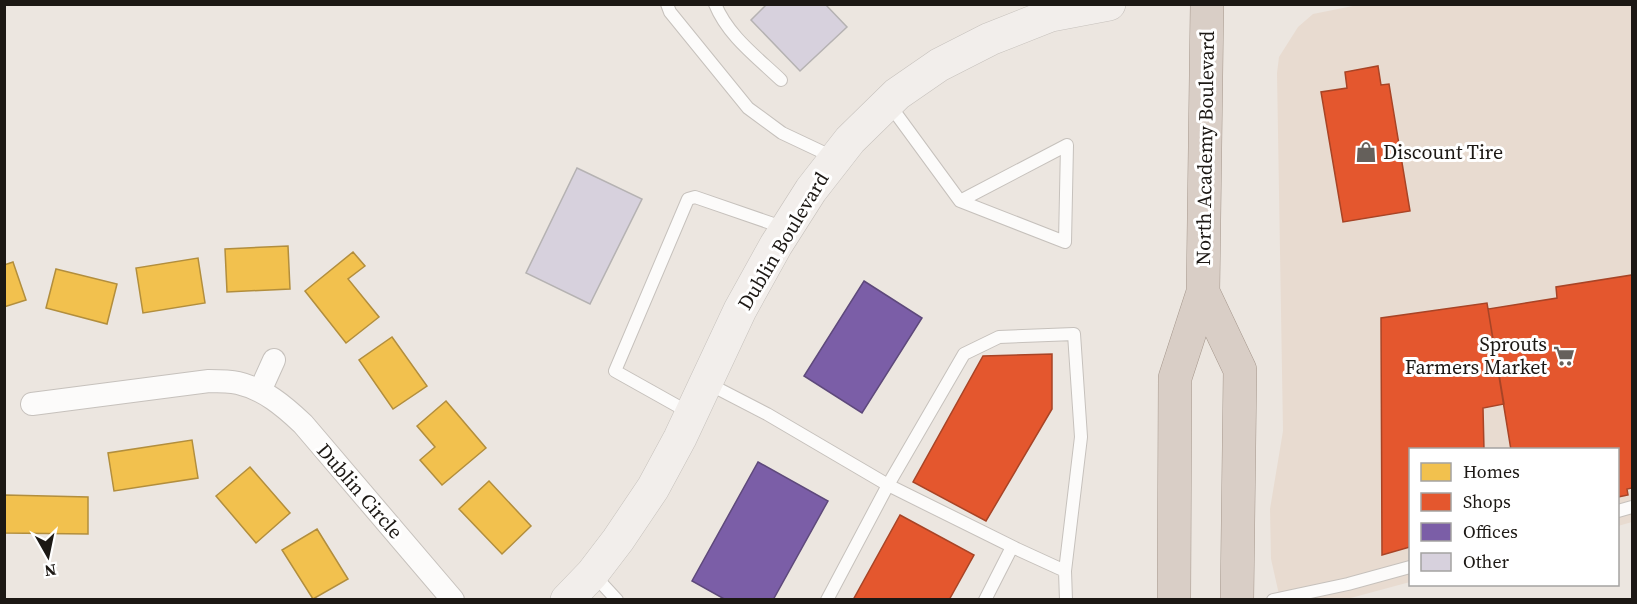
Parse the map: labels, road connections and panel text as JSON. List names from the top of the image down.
{
  "streets": {
    "highway": ["North Academy Boulevard"],
    "main road": ["Dublin Boulevard"],
    "street": ["Dublin Circle"]
  },
  "places": {
    "shop": ["Discount Tire"],
    "supermarket": ["Sprouts Farmers Market"]
  },
  "legend": [
    "Homes",
    "Shops",
    "Offices",
    "Other"
  ],
  "north": "bottom"
}
